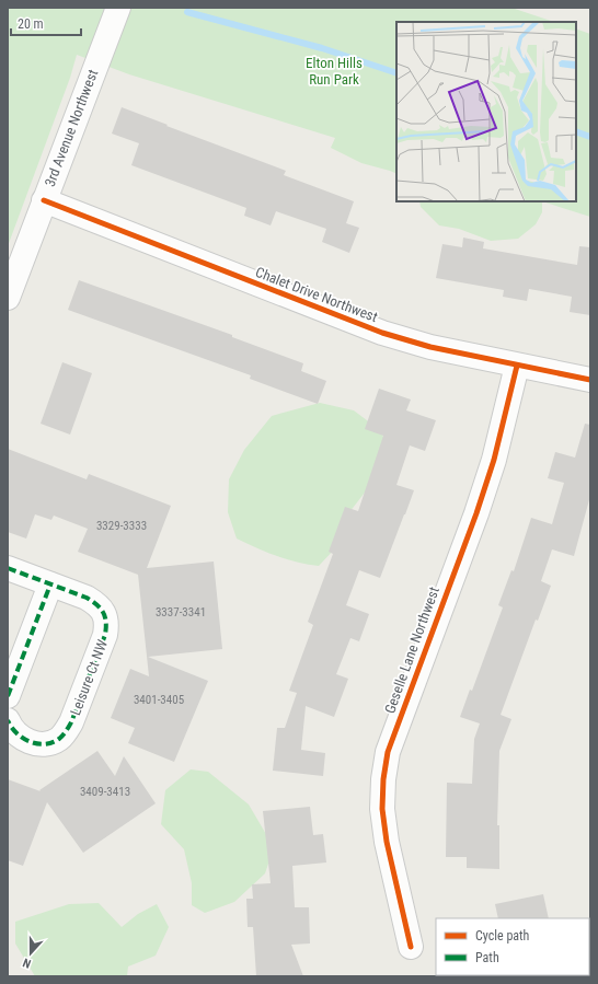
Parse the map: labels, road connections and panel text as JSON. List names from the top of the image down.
{
  "streets": {
    "street": [
      "3rd Avenue Northwest",
      "Chalet Drive Northwest",
      "Geselle Lane Northwest",
      "Leisure Ct NW"
    ]
  },
  "crossings": [
    ["3rd Avenue Northwest", "Chalet Drive Northwest"],
    ["Chalet Drive Northwest", "Geselle Lane Northwest"]
  ],
  "parks": ["Elton Hills Run Park"],
  "house_numbers": [
    "3329-3333",
    "3337-3341",
    "3401-3405",
    "3409-3413"
  ],
  "legend": ["Cycle path", "Path"],
  "scale_bar": "20 m",
  "north": "bottom"
}
